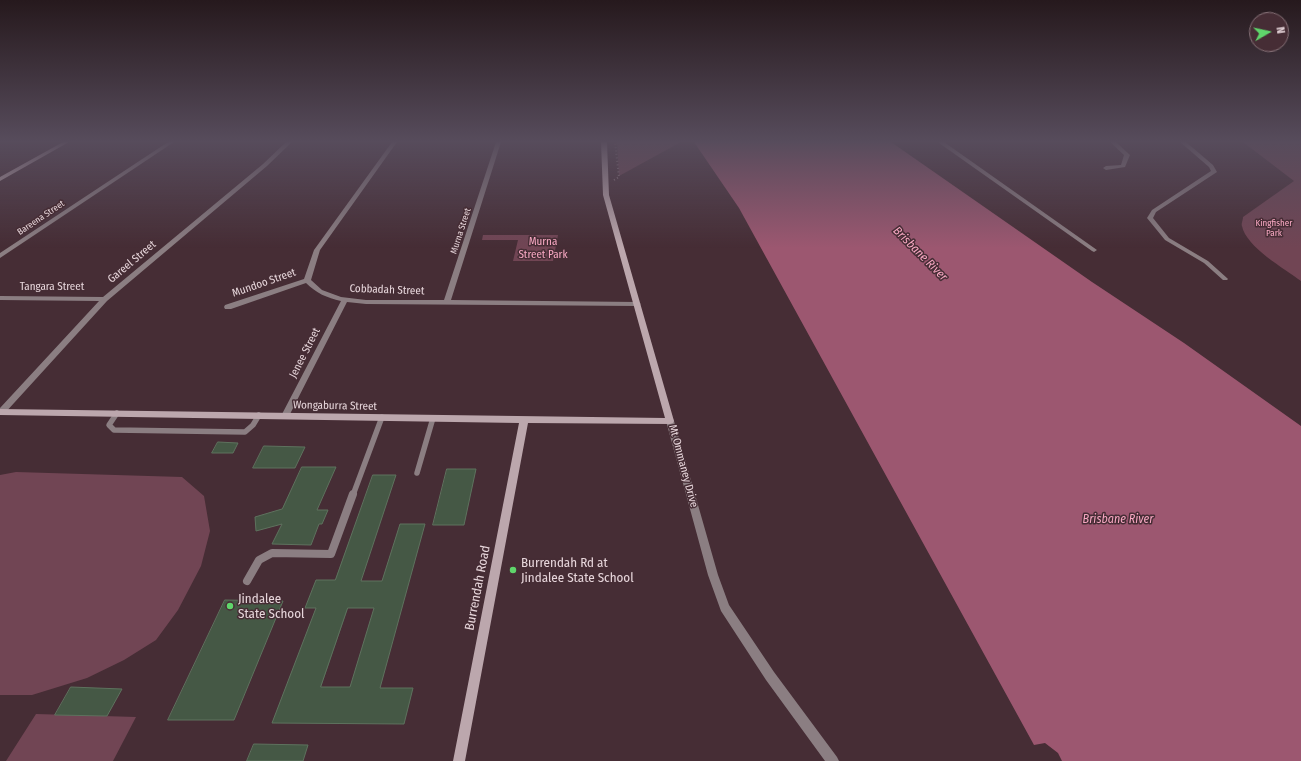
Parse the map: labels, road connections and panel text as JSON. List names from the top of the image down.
{
  "streets": {
    "street": [
      "Bareena Street",
      "Murna Street",
      "Gareel Street",
      "Mundoo Street",
      "Tangara Street",
      "Cobbadah Street",
      "Jenee Street",
      "Wongaburra Street",
      "Mt Ommaney Drive",
      "Burrendah Road"
    ]
  },
  "crossings": [
    ["Murna Street", "Cobbadah Street"],
    ["Gareel Street", "Tangara Street"],
    ["Gareel Street", "Wongaburra Street"],
    ["Mundoo Street", "Cobbadah Street"],
    ["Cobbadah Street", "Jenee Street"],
    ["Cobbadah Street", "Mt Ommaney Drive"],
    ["Jenee Street", "Wongaburra Street"],
    ["Wongaburra Street", "Mt Ommaney Drive"],
    ["Wongaburra Street", "Burrendah Road"]
  ],
  "water": ["Brisbane River"],
  "parks": ["Kingfisher Park", "Murna Street Park"],
  "places": ["Burrendah Rd at Jindalee State School", "Jindalee State School"],
  "north": "right"
}
